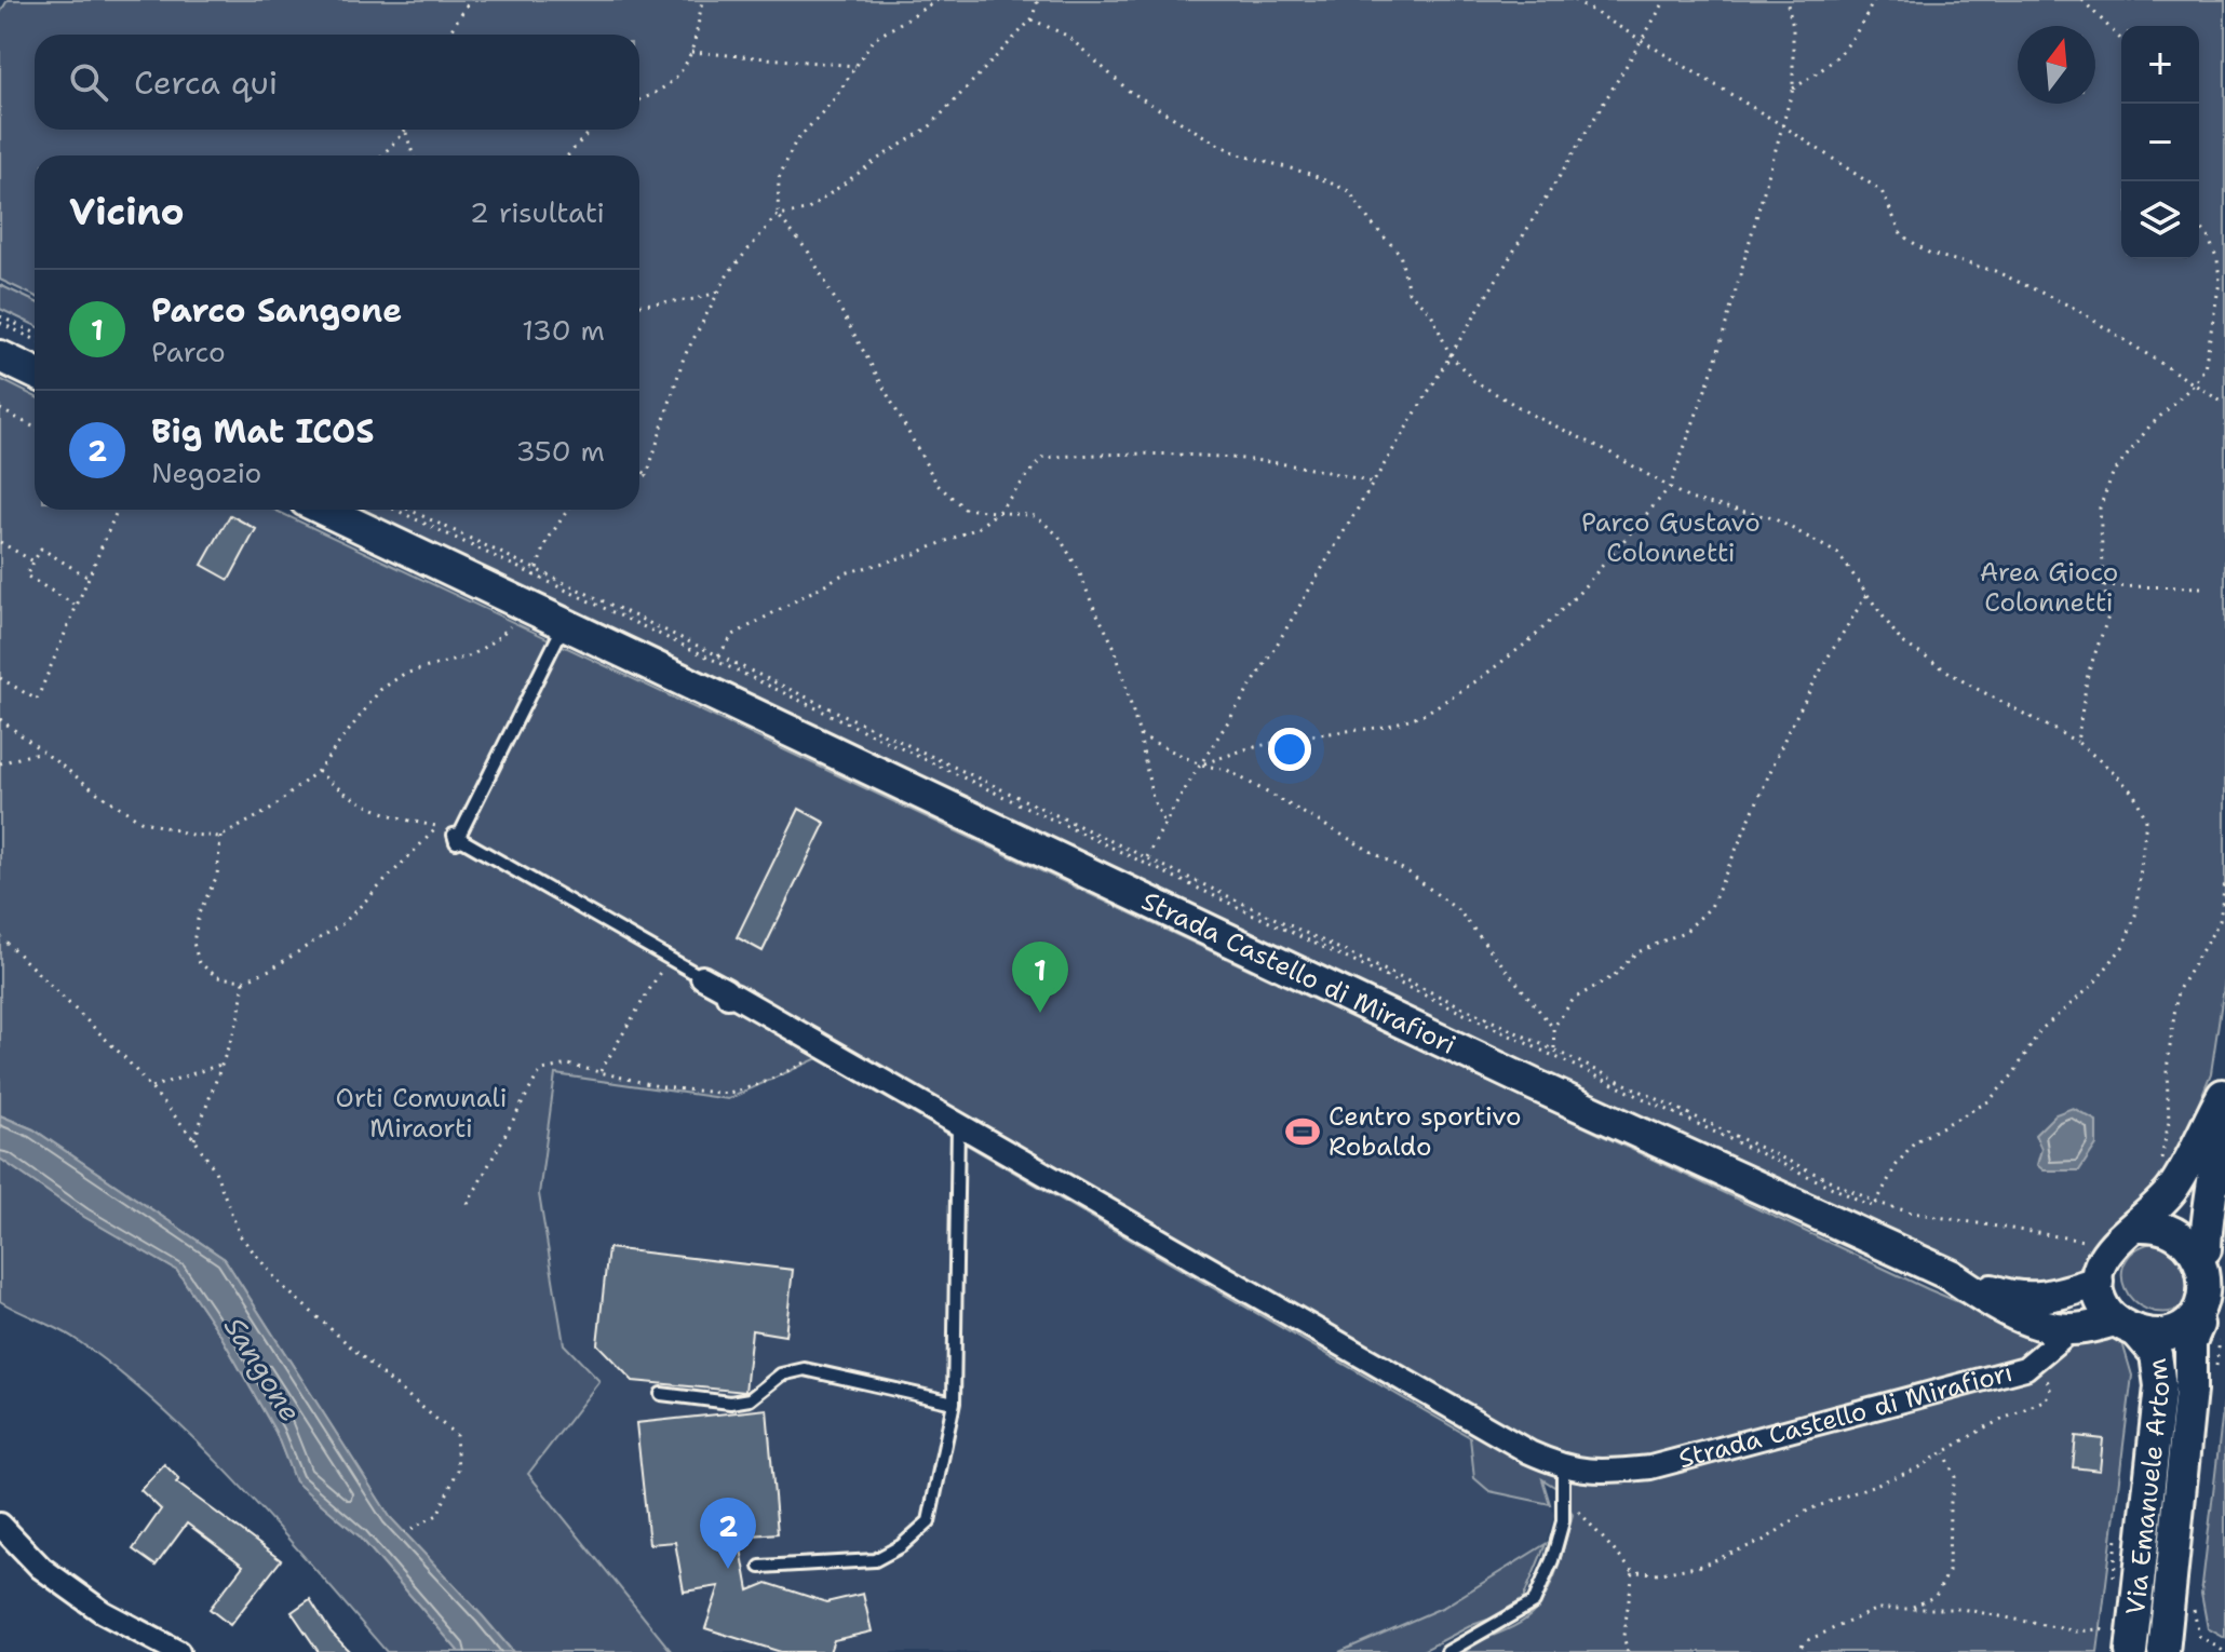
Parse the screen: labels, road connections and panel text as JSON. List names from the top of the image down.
{
  "streets": {
    "street": ["Strada Castello di Mirafiori", "Via Emanuele Artom"]
  },
  "crossings": [
    ["Strada Castello di Mirafiori", "Via Emanuele Artom"]
  ],
  "water": ["Sangone"],
  "parks": ["Parco Gustavo Colonnetti", "Area Gioco Colonnetti", "Orti Comunali Miraorti"],
  "places": {
    "sports": ["Centro sportivo Robaldo"]
  },
  "north": "top",
  "page": {
    "map_buttons": ["+", "−"],
    "search": "Cerca qui",
    "heading": ["Vicino", "2 risultati"],
    "list": [
      {
        "mark": "1",
        "name": "Parco Sangone",
        "note": "Parco",
        "value": "130 m"
      },
      {
        "mark": "2",
        "name": "Big Mat ICOS",
        "note": "Negozio",
        "value": "350 m"
      }
    ],
    "pins": ["1", "2"]
  }
}
